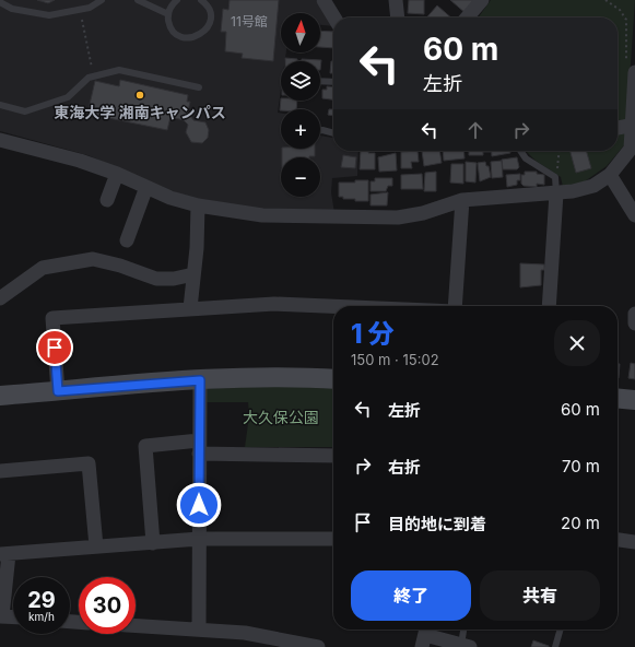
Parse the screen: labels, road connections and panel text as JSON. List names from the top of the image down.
{
  "parks": ["大久保公園"],
  "places": ["東海大学 湘南キャンパス"],
  "house_numbers": ["11号館"],
  "north": "top",
  "page": {
    "map_buttons": ["+", "−"],
    "turn": ["60 m", "左折"],
    "heading": ["1 分", "150 m · 15:02"],
    "list": [
      {
        "name": "左折",
        "value": "60 m"
      },
      {
        "name": "右折",
        "value": "70 m"
      },
      {
        "name": "目的地に到着",
        "value": "20 m"
      }
    ],
    "buttons": ["終了", "共有"],
    "speed": "29 km/h",
    "limit": "30"
  }
}
